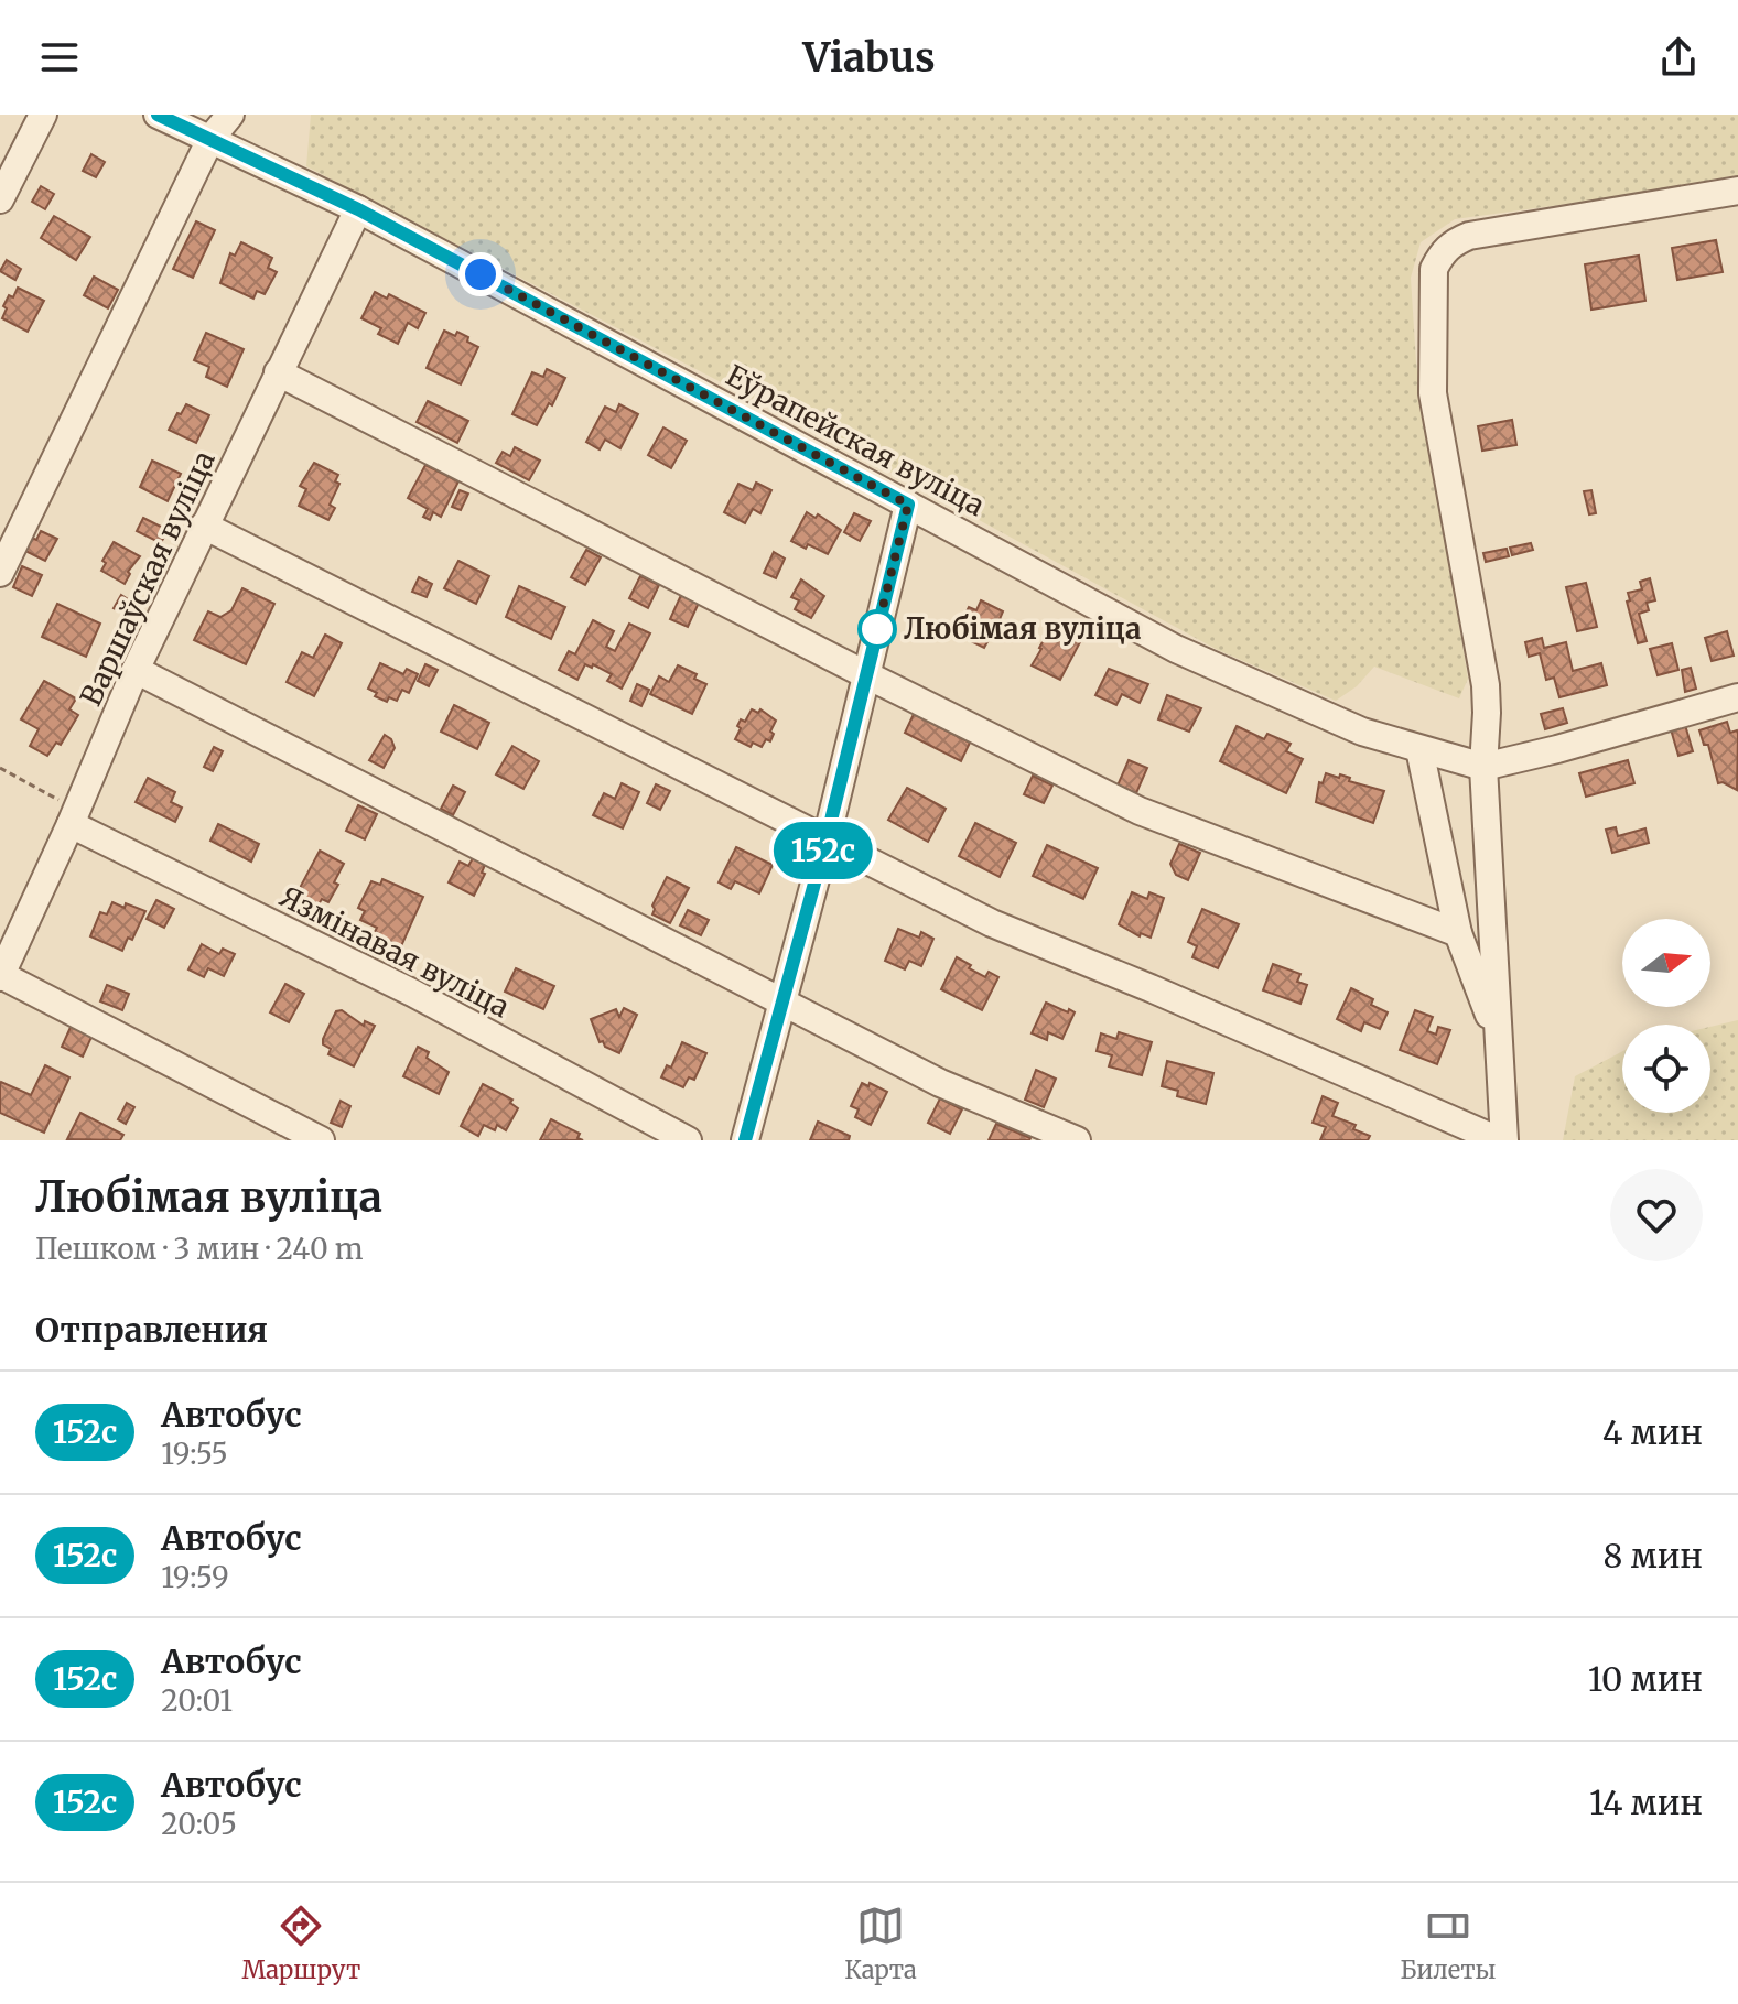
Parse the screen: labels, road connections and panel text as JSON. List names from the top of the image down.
{
  "streets": {
    "street": ["Еўрапейская вуліца", "Варшаўская вуліца", "Язмінавая вуліца"]
  },
  "crossings": [
    ["Еўрапейская вуліца", "Варшаўская вуліца"],
    ["Варшаўская вуліца", "Язмінавая вуліца"]
  ],
  "places": ["Любімая вуліца"],
  "lines": ["bus line 152с"],
  "north": "right",
  "page": {
    "header": "Viabus",
    "on_map": "152с",
    "heading": [
      ["Любімая вуліца", "Пешком · 3 мин · 240 m"],
      "Отправления"
    ],
    "list": [
      {
        "mark": "152с",
        "name": "Автобус",
        "note": "19:55",
        "value": "4 мин"
      },
      {
        "mark": "152с",
        "name": "Автобус",
        "note": "19:59",
        "value": "8 мин"
      },
      {
        "mark": "152с",
        "name": "Автобус",
        "note": "20:01",
        "value": "10 мин"
      },
      {
        "mark": "152с",
        "name": "Автобус",
        "note": "20:05",
        "value": "14 мин"
      }
    ],
    "tabs": ["Маршрут", "Карта", "Билеты"]
  }
}
